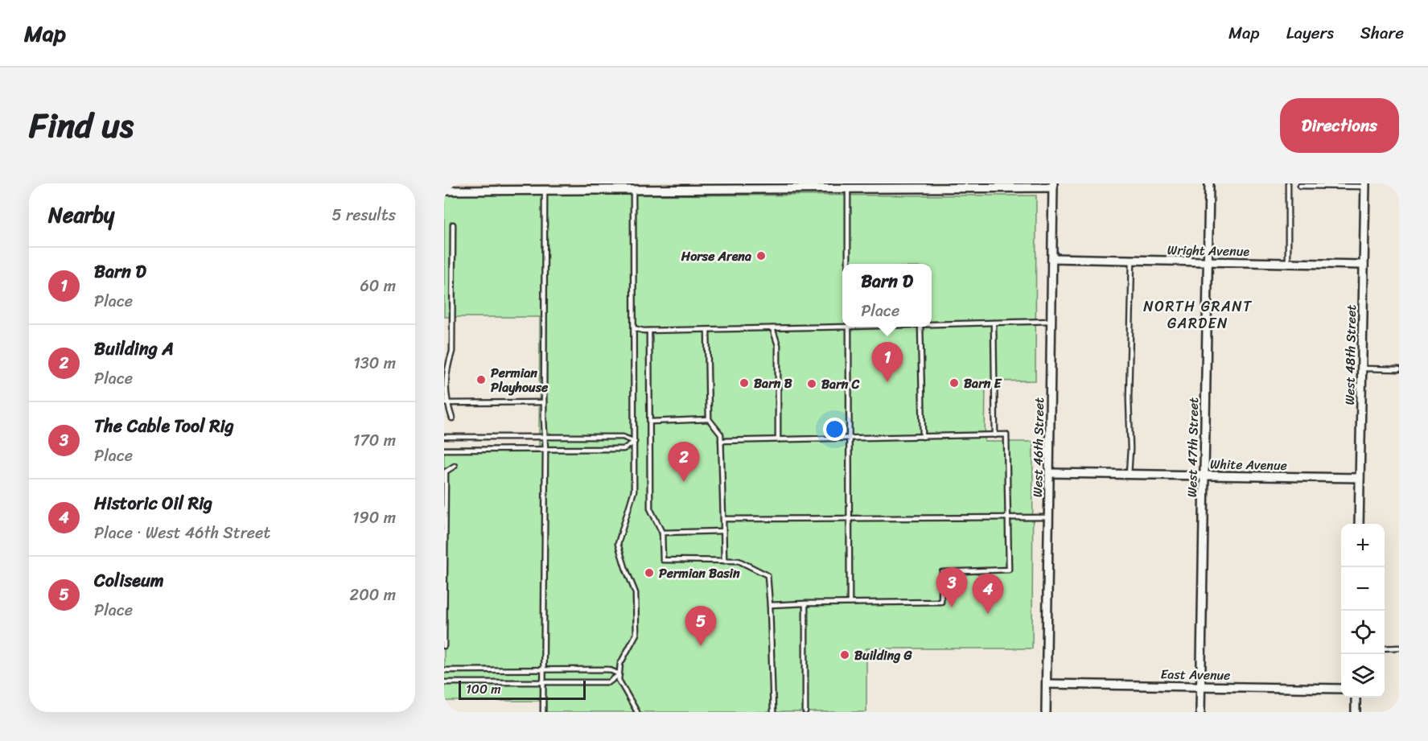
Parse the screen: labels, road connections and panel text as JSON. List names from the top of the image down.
{
  "streets": {
    "street": [
      "Wright Avenue",
      "West 48th Street",
      "West 46th Street",
      "West 47th Street",
      "White Avenue",
      "East Avenue"
    ]
  },
  "crossings": [
    ["Wright Avenue", "West 48th Street"],
    ["Wright Avenue", "West 46th Street"],
    ["Wright Avenue", "West 47th Street"],
    ["West 48th Street", "White Avenue"],
    ["West 46th Street", "White Avenue"],
    ["West 46th Street", "East Avenue"],
    ["West 47th Street", "White Avenue"],
    ["West 47th Street", "East Avenue"]
  ],
  "districts": ["NORTH GRANT GARDEN"],
  "places": [
    "Horse Arena",
    "Permian Playhouse",
    "Barn B",
    "Barn E",
    "Barn C",
    "Permian Basin",
    "Building G"
  ],
  "scale_bar": "100 m",
  "page": {
    "header": "Map",
    "nav": ["Map", "Layers", "Share"],
    "title": "Find us",
    "buttons": "Directions",
    "heading": ["Nearby", "5 results"],
    "list": [
      {
        "mark": "1",
        "name": "Barn D",
        "note": "Place",
        "value": "60 m"
      },
      {
        "mark": "2",
        "name": "Building A",
        "note": "Place",
        "value": "130 m"
      },
      {
        "mark": "3",
        "name": "The Cable Tool Rig",
        "note": "Place",
        "value": "170 m"
      },
      {
        "mark": "4",
        "name": "Historic Oil Rig",
        "note": "Place · West 46th Street",
        "value": "190 m"
      },
      {
        "mark": "5",
        "name": "Coliseum",
        "note": "Place",
        "value": "200 m"
      }
    ],
    "popup": ["Barn D", "Place"],
    "pins": [
      "1",
      "2",
      "3",
      "4",
      "5"
    ],
    "map_buttons": ["+", "−"],
    "scale": "100 m"
  }
}
